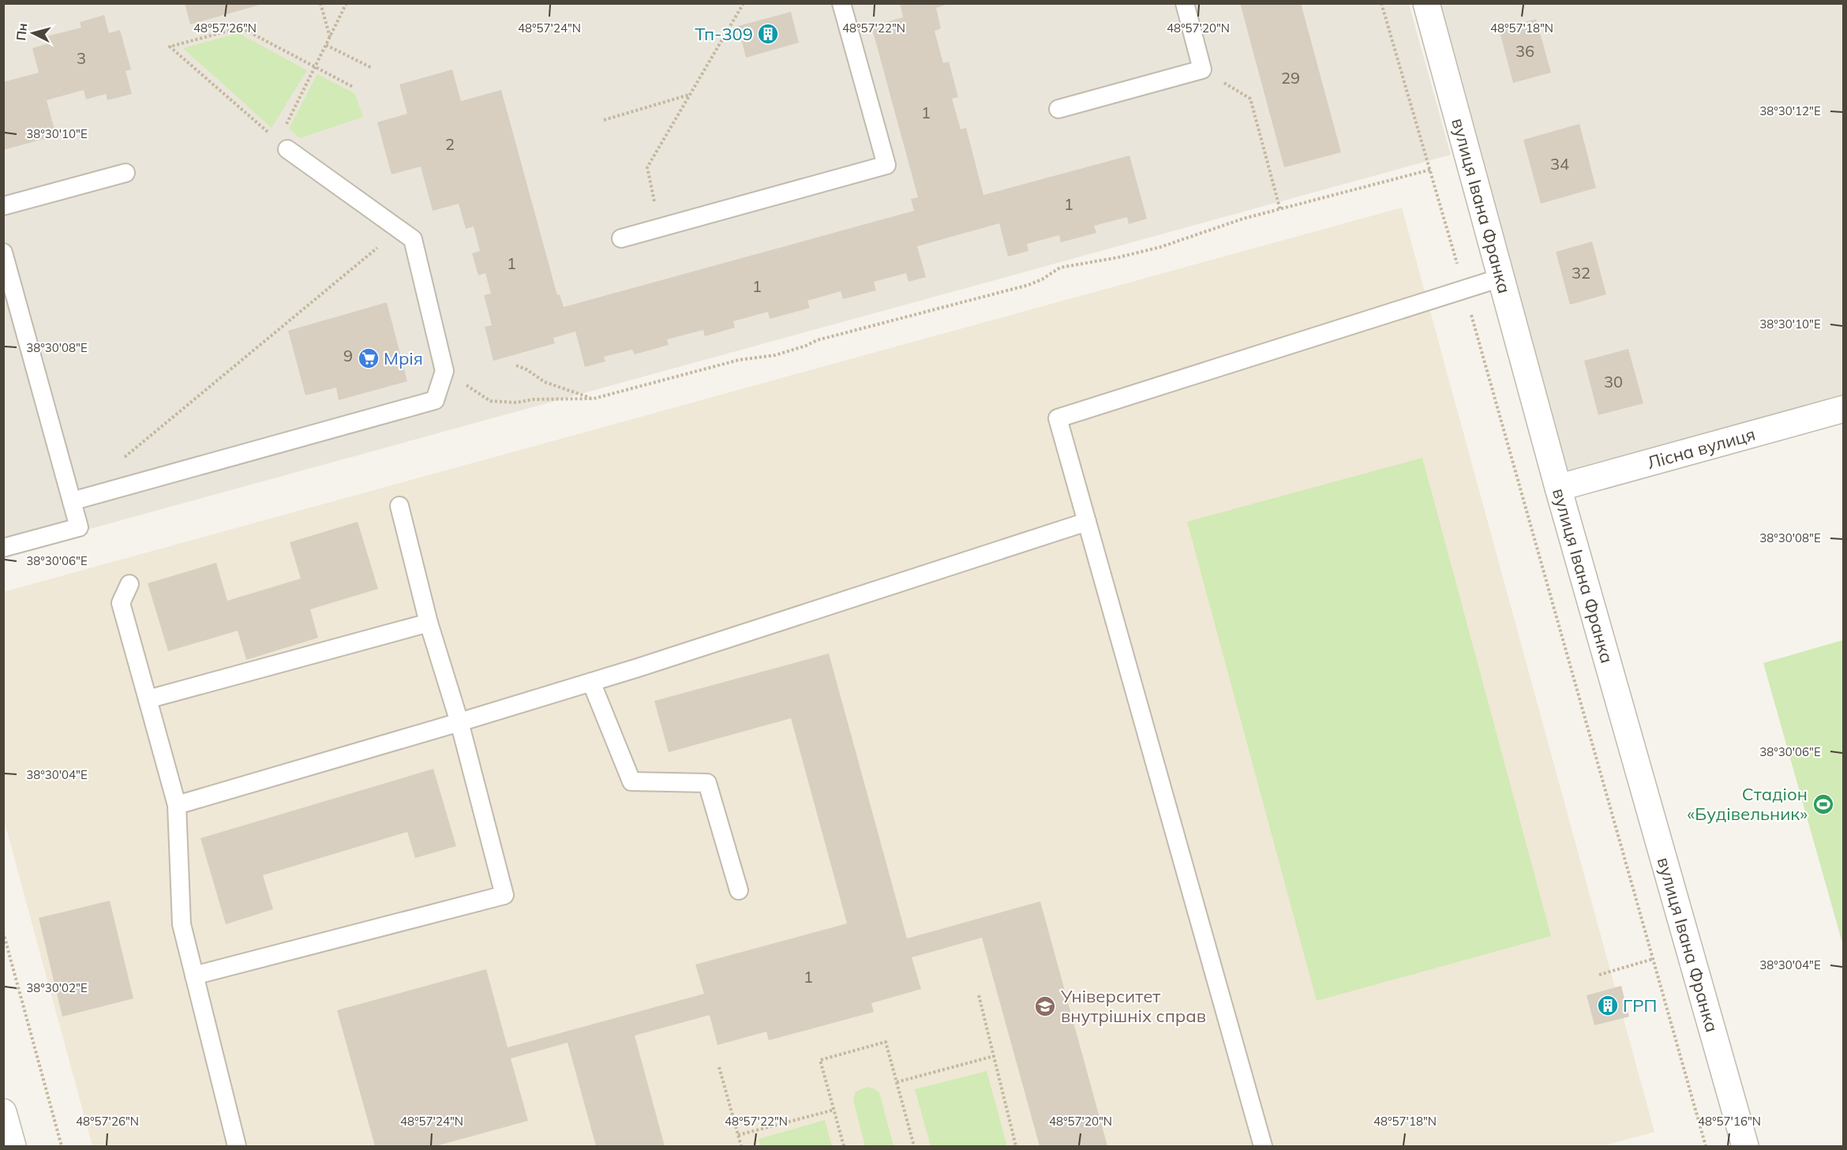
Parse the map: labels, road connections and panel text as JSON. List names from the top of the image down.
{
  "streets": {
    "street": ["вулиця Івана Франка", "Лісна вулиця"]
  },
  "crossings": [
    ["вулиця Івана Франка", "Лісна вулиця"]
  ],
  "places": {
    "building": ["Тп-309", "ГРП"],
    "supermarket": ["Мрія"],
    "sports": ["Стадіон «Будівельник»"],
    "school or university": ["Університет внутрішніх справ"]
  },
  "house_numbers": [
    "36",
    "3",
    "29",
    "1",
    "2",
    "34",
    "1",
    "1",
    "32",
    "1",
    "9",
    "30",
    "1"
  ],
  "north": "left",
  "coordinates": [
    "48°57'26\"N",
    "48°57'24\"N",
    "48°57'22\"N",
    "48°57'20\"N",
    "48°57'18\"N",
    "38°30'12\"E",
    "38°30'10\"E",
    "38°30'08\"E",
    "38°30'06\"E",
    "38°30'04\"E",
    "38°30'02\"E",
    "48°57'16\"N"
  ]
}
